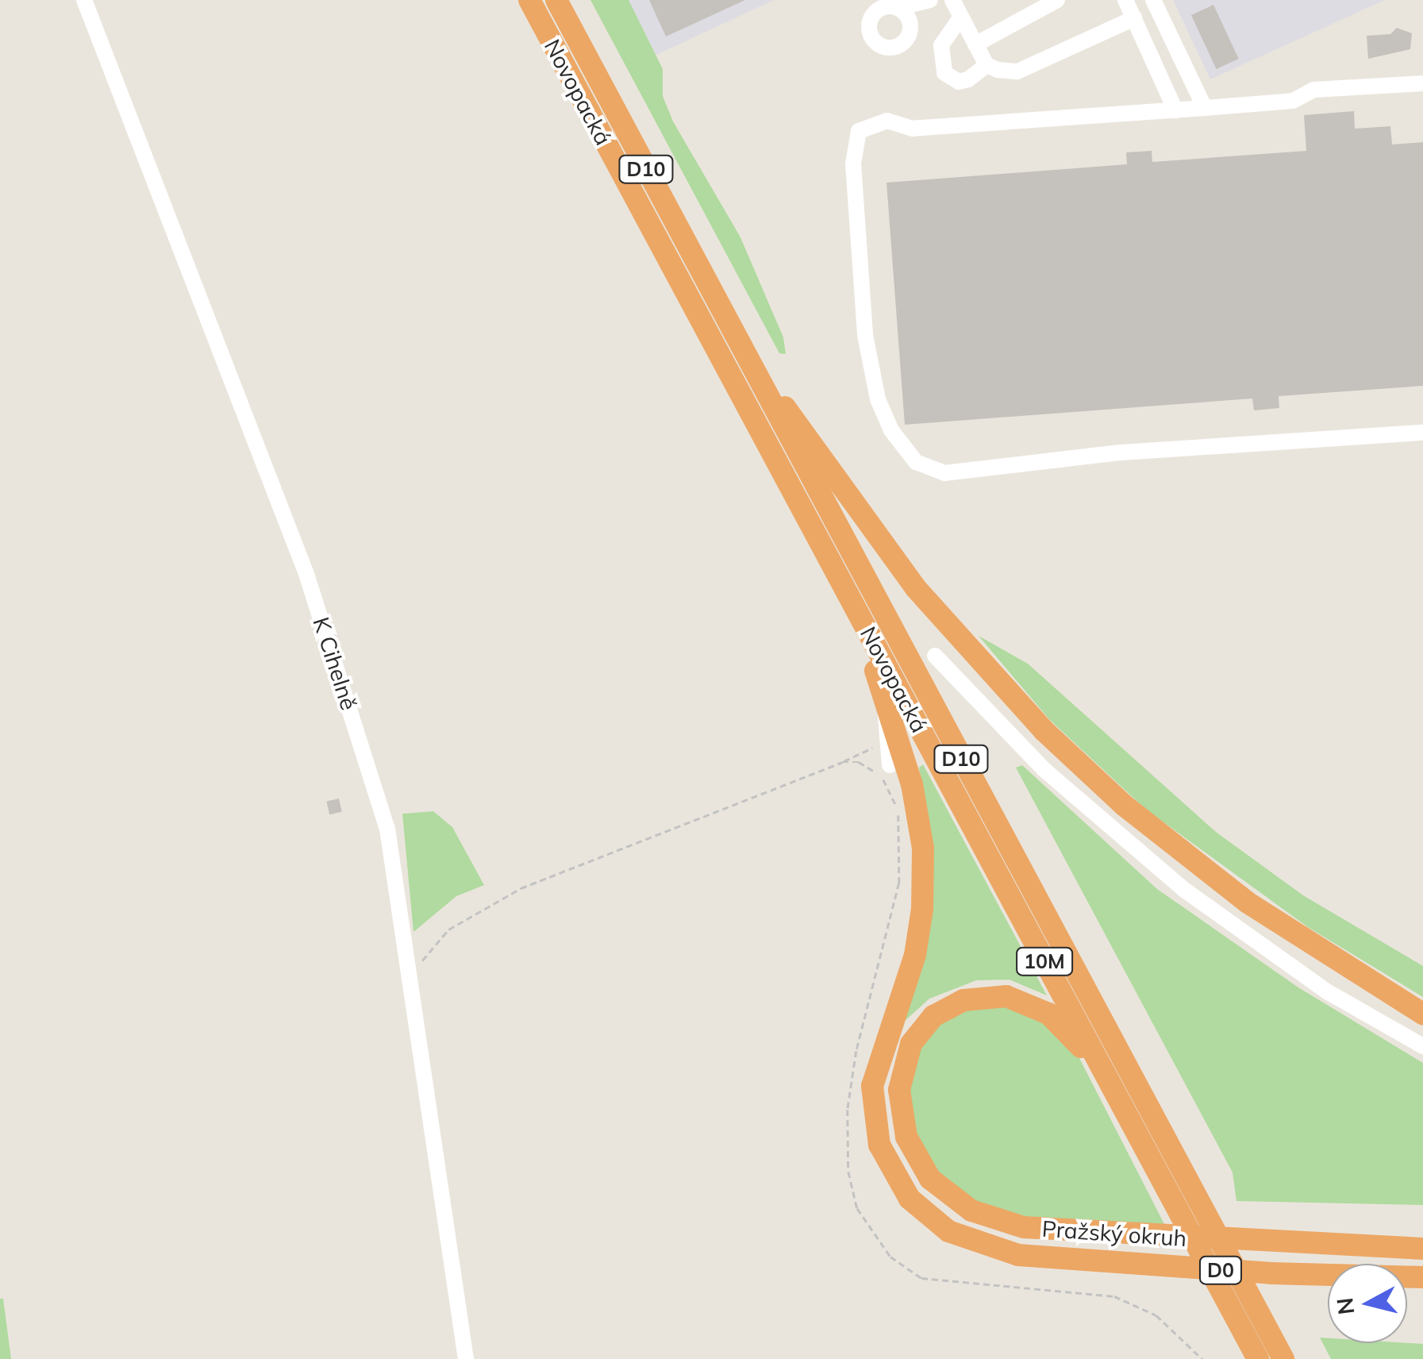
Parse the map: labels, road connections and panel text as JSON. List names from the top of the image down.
{
  "streets": {
    "highway": [
      "Novopacká",
      "D10",
      "10M",
      "Pražský okruh",
      "D0"
    ],
    "street": ["K Cihelně"]
  },
  "crossings": [
    ["Novopacká", "Pražský okruh"]
  ],
  "north": "left"
}
